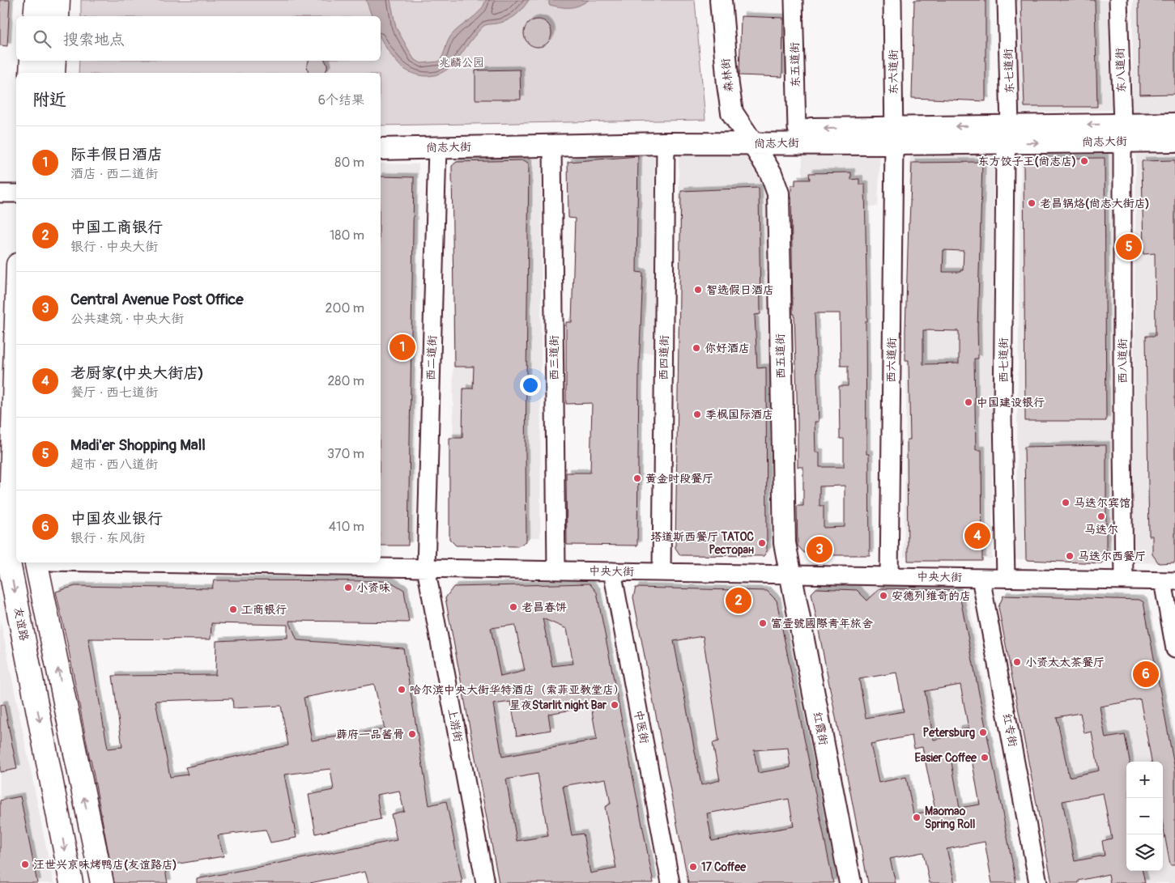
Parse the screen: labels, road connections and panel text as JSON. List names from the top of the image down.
{
  "streets": {
    "highway": ["友谊路"],
    "main road": [
      "森林街",
      "尚志大街",
      "西五道街",
      "红霞街"
    ],
    "street": [
      "东五道街",
      "东八道街",
      "东七道街",
      "东六道街",
      "西二道街",
      "西三道街",
      "西四道街",
      "西六道街",
      "西七道街",
      "西八道街",
      "中央大街",
      "上游街",
      "中医街",
      "红专街"
    ]
  },
  "crossings": [
    ["东五道街", "尚志大街"],
    ["东八道街", "尚志大街"],
    ["东八道街", "西八道街"],
    ["东七道街", "尚志大街"],
    ["东七道街", "西七道街"],
    ["东六道街", "尚志大街"],
    ["东六道街", "西六道街"],
    ["森林街", "尚志大街"],
    ["森林街", "西五道街"],
    ["尚志大街", "西五道街"],
    ["尚志大街", "西二道街"],
    ["尚志大街", "西三道街"],
    ["尚志大街", "西四道街"],
    ["尚志大街", "西六道街"],
    ["尚志大街", "西七道街"],
    ["尚志大街", "西八道街"],
    ["西五道街", "中央大街"],
    ["西五道街", "红霞街"],
    ["西二道街", "中央大街"],
    ["西二道街", "上游街"],
    ["西三道街", "中央大街"],
    ["西四道街", "中央大街"],
    ["西六道街", "中央大街"],
    ["西七道街", "中央大街"],
    ["西八道街", "中央大街"],
    ["中央大街", "上游街"],
    ["中央大街", "中医街"],
    ["中央大街", "红霞街"],
    ["中央大街", "红专街"]
  ],
  "parks": ["兆麟公园"],
  "places": [
    "东方饺子王(尚志店)",
    "老昌锅烙(尚志大街店)",
    "智选假日酒店",
    "你好酒店",
    "中国建设银行",
    "季枫国际酒店",
    "黄金时段餐厅",
    "马迭尔宾馆",
    "马迭尔",
    "塔道斯西餐厅 TATOC Ресторан",
    "马迭尔西餐厅",
    "小资味",
    "安德列维奇的店",
    "老昌春饼",
    "工商银行",
    "富壹號國際青年旅舍",
    "小资太太茶餐厅",
    "哈尔滨中央大街华特酒店（索菲亚教堂店）",
    "星夜Starlit night Bar",
    "Petersburg",
    "薜府一品酱骨",
    "Easier Coffee",
    "Maomao Spring Roll",
    "汪世兴京味烤鸭店(友谊路店)",
    "17 Coffee"
  ],
  "page": {
    "search": "搜索地点",
    "heading": ["附近", "6个结果"],
    "list": [
      {
        "mark": "1",
        "name": "际丰假日酒店",
        "note": "酒店 · 西二道街",
        "value": "80 m"
      },
      {
        "mark": "2",
        "name": "中国工商银行",
        "note": "银行 · 中央大街",
        "value": "180 m"
      },
      {
        "mark": "3",
        "name": "Central Avenue Post Office",
        "note": "公共建筑 · 中央大街",
        "value": "200 m"
      },
      {
        "mark": "4",
        "name": "老厨家(中央大街店)",
        "note": "餐厅 · 西七道街",
        "value": "280 m"
      },
      {
        "mark": "5",
        "name": "Madi'er Shopping Mall",
        "note": "超市 · 西八道街",
        "value": "370 m"
      },
      {
        "mark": "6",
        "name": "中国农业银行",
        "note": "银行 · 东风街",
        "value": "410 m"
      }
    ],
    "pins": [
      "5",
      "1",
      "4",
      "3",
      "2",
      "6"
    ],
    "map_buttons": ["+", "−"]
  }
}
